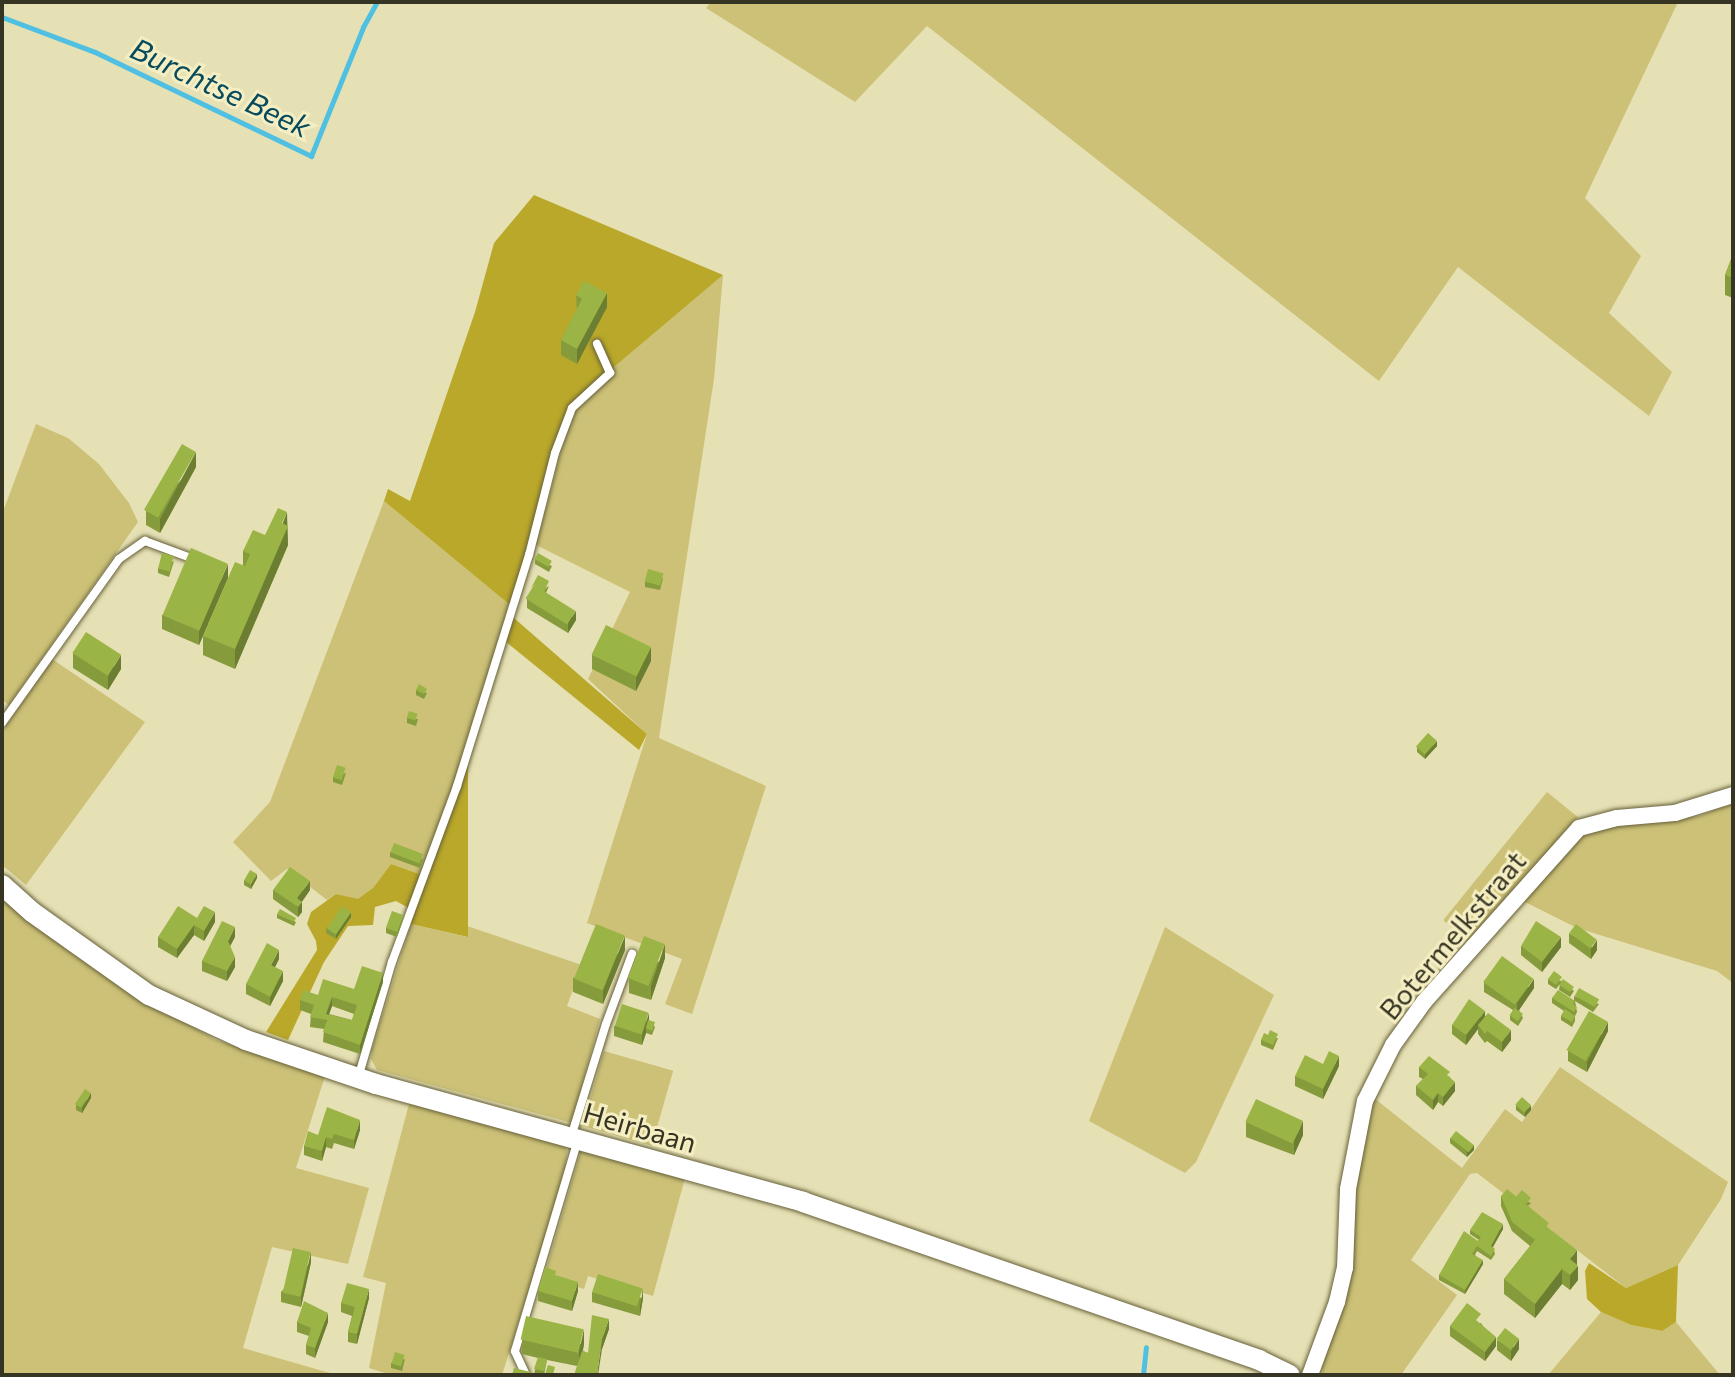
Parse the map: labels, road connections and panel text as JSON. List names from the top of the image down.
{
  "streets": {
    "street": ["Botermelkstraat", "Heirbaan"]
  },
  "water": ["Burchtse Beek"]
}
